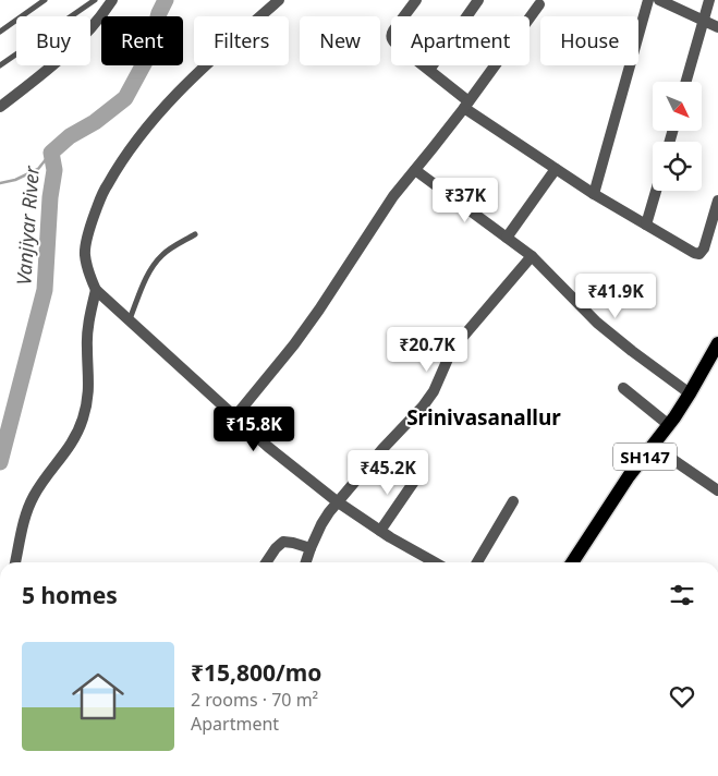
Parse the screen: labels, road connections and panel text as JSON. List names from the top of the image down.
{
  "streets": {
    "main road": ["SH147"]
  },
  "districts": ["Srinivasanallur"],
  "water": ["Vanjiyar River"],
  "north": "bottom right",
  "page": {
    "chip": [
      "Buy",
      "Rent",
      "Filters",
      "New",
      "Apartment",
      "House"
    ],
    "price": [
      "₹37K",
      "₹41.9K",
      "₹20.7K",
      "₹15.8K",
      "₹45.2K"
    ],
    "heading": "5 homes",
    "list": [
      {
        "name": "₹15,800/mo",
        "note": "2 rooms · 70 m² · Apartment"
      }
    ]
  }
}
